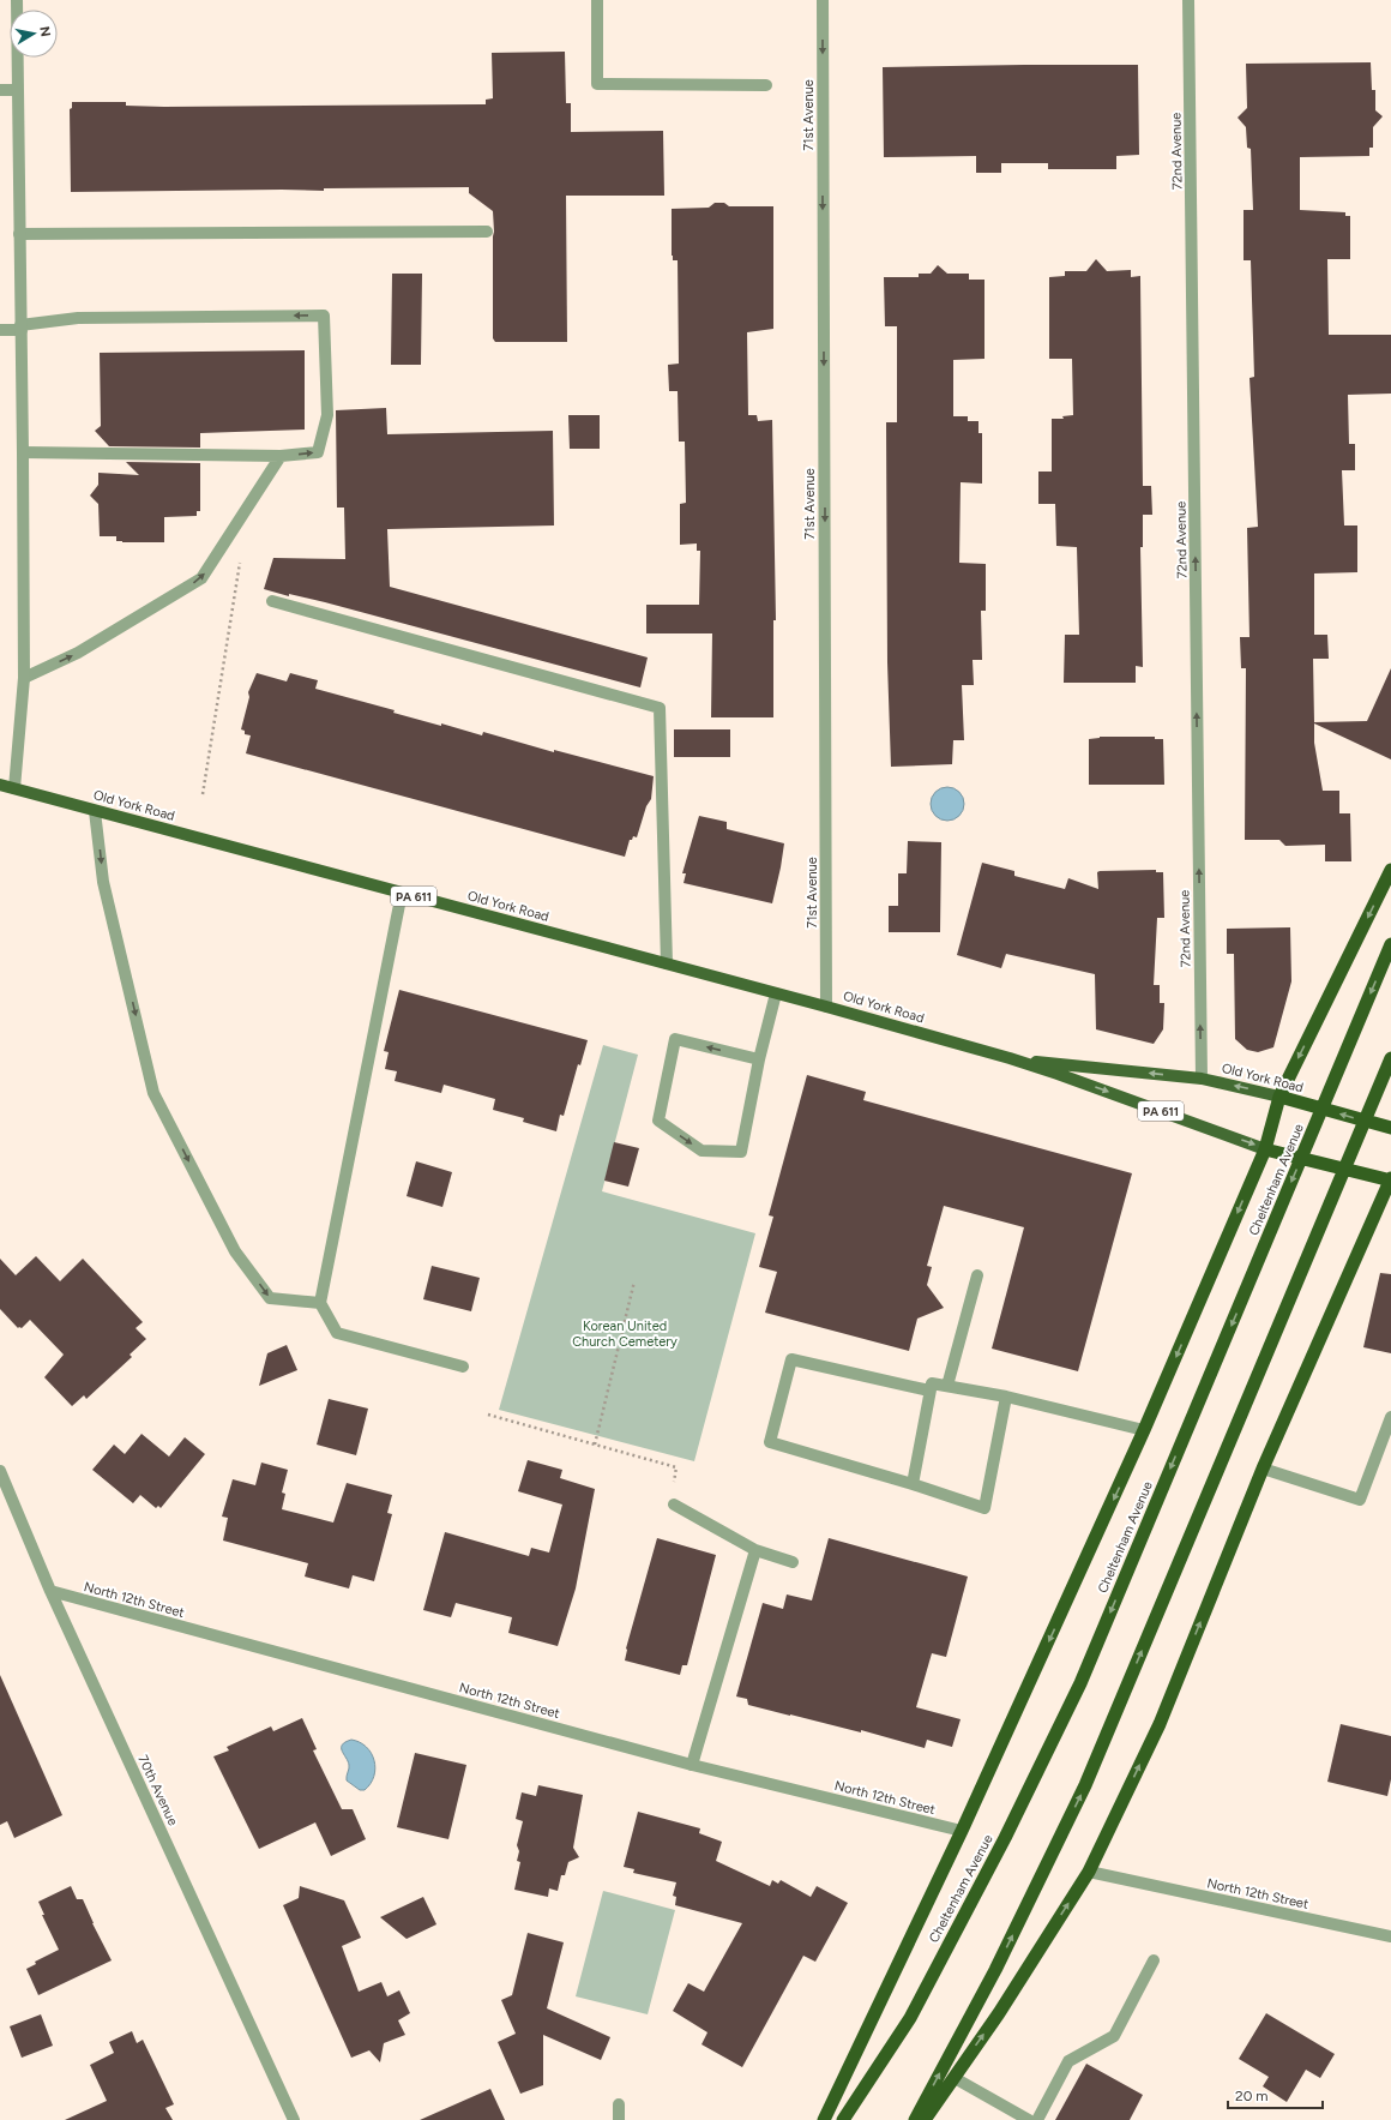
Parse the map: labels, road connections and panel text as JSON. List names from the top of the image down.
{
  "streets": {
    "highway": ["Old York Road", "PA 611", "Cheltenham Avenue"],
    "street": [
      "71st Avenue",
      "72nd Avenue",
      "North 12th Street",
      "70th Avenue"
    ]
  },
  "crossings": [
    ["71st Avenue", "Old York Road"],
    ["72nd Avenue", "Old York Road"],
    ["North 12th Street", "70th Avenue"]
  ],
  "one_way": ["71st Avenue", "72nd Avenue"],
  "parks": ["Korean United Church Cemetery"],
  "scale_bar": "20 m",
  "north": "right"
}
